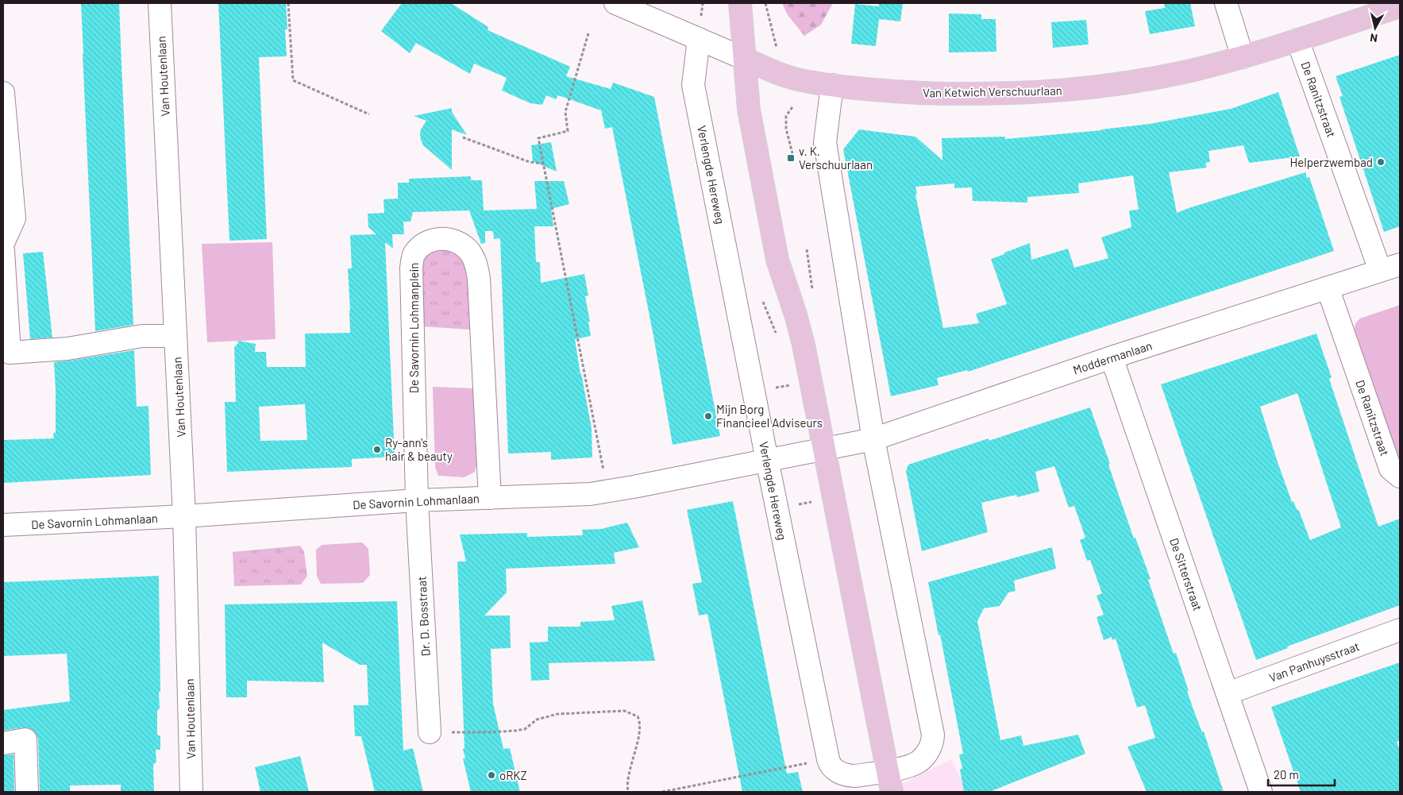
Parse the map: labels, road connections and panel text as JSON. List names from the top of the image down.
{
  "streets": {
    "main road": ["Van Ketwich Verschuurlaan"],
    "street": [
      "Van Houtenlaan",
      "De Ranitzstraat",
      "Verlengde Hereweg",
      "De Savornin Lohmanplein",
      "Moddermanlaan",
      "De Savornin Lohmanlaan",
      "De Sitterstraat",
      "Dr. D. Bosstraat",
      "Van Panhuysstraat"
    ]
  },
  "crossings": [
    ["Van Houtenlaan", "De Savornin Lohmanlaan"],
    ["Van Ketwich Verschuurlaan", "De Ranitzstraat"],
    ["De Ranitzstraat", "Moddermanlaan"],
    ["Verlengde Hereweg", "De Savornin Lohmanlaan"],
    ["De Savornin Lohmanplein", "De Savornin Lohmanlaan"],
    ["De Savornin Lohmanplein", "Dr. D. Bosstraat"],
    ["Moddermanlaan", "De Savornin Lohmanlaan"],
    ["Moddermanlaan", "De Sitterstraat"],
    ["De Savornin Lohmanlaan", "Dr. D. Bosstraat"],
    ["De Sitterstraat", "Van Panhuysstraat"]
  ],
  "places": {
    "transit": ["v. K. Verschuurlaan"],
    "other": [
      "Helperzwembad",
      "Mijn Borg Financieel Adviseurs",
      "Ry-ann's hair & beauty",
      "oRKZ"
    ]
  },
  "scale_bar": "20 m",
  "north": "bottom"
}
